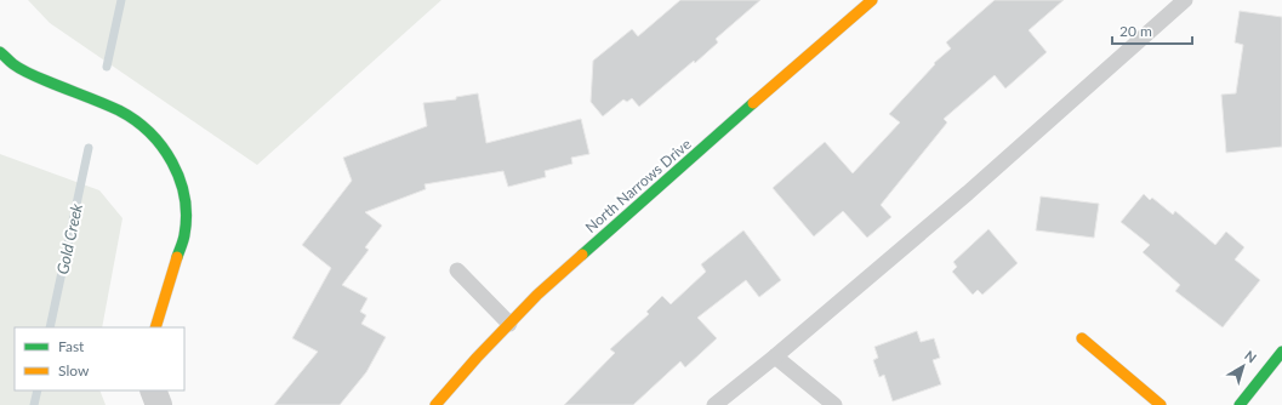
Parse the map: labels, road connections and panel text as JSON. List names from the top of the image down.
{
  "streets": {
    "street": ["North Narrows Drive"]
  },
  "water": ["Gold Creek"],
  "legend": ["Fast", "Slow"],
  "scale_bar": "20 m",
  "north": "top right"
}
